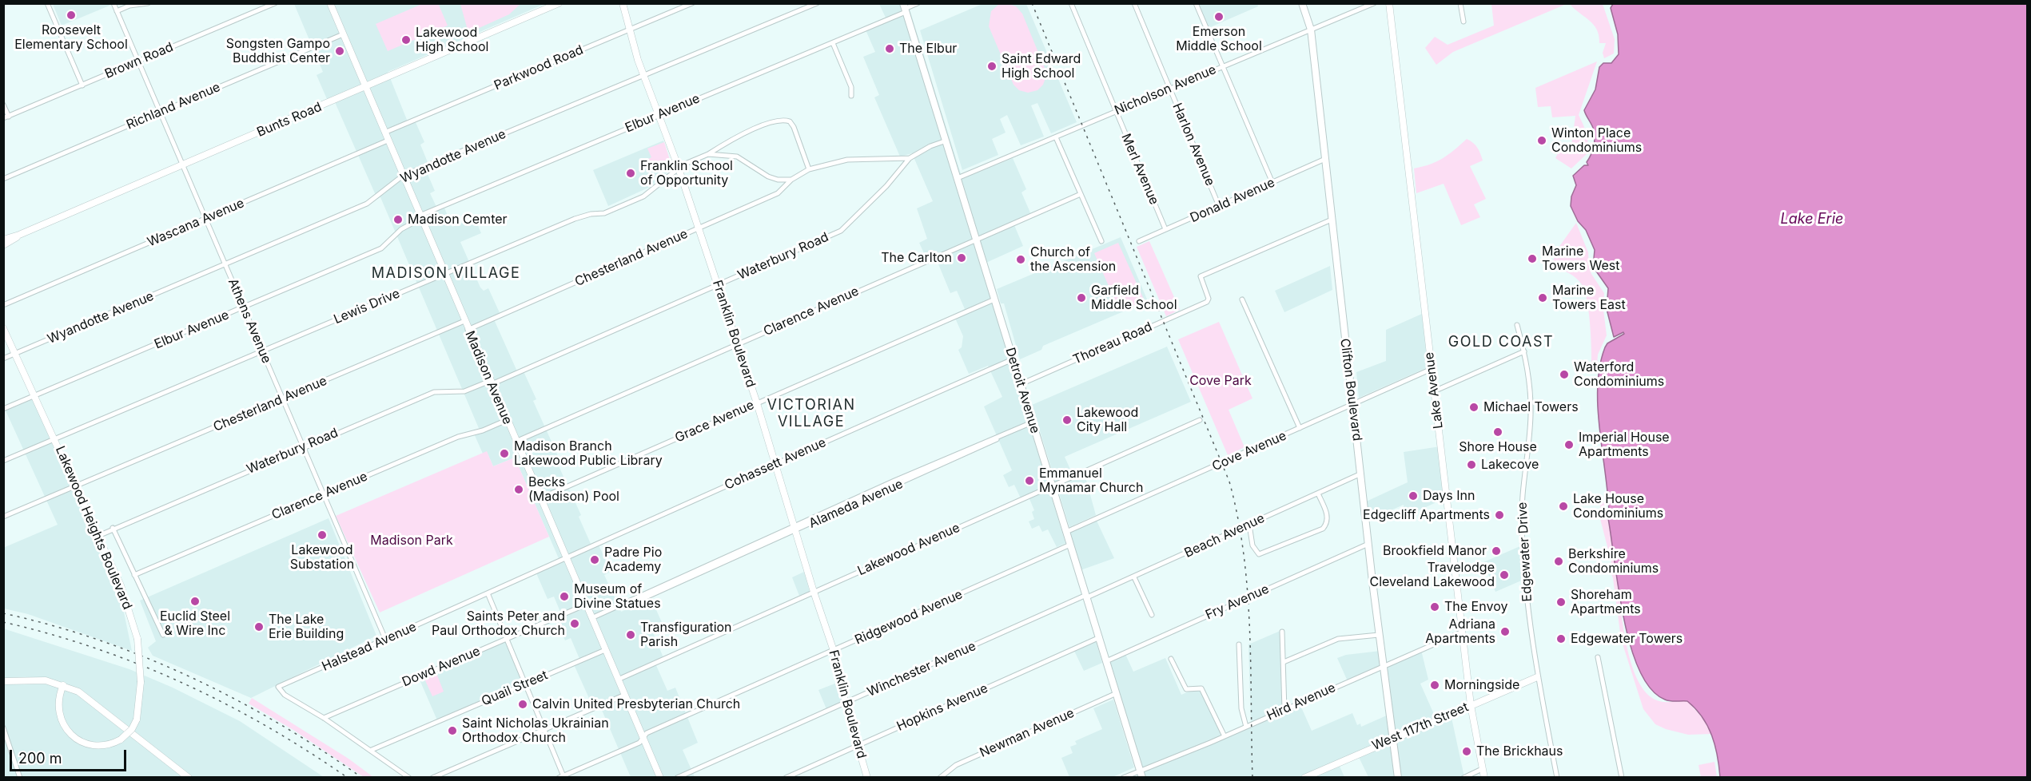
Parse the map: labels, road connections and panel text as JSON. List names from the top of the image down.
{
  "streets": {
    "main road": ["Clifton Boulevard", "Detroit Avenue"],
    "street": [
      "Brown Road",
      "Parkwood Road",
      "Nicholson Avenue",
      "Richland Avenue",
      "Elbur Avenue",
      "Bunts Road",
      "Harlon Avenue",
      "Wyandotte Avenue",
      "Merl Avenue",
      "Donald Avenue",
      "Wascana Avenue",
      "Waterbury Road",
      "Chesterland Avenue",
      "Lewis Drive",
      "Clarence Avenue",
      "Athens Avenue",
      "Franklin Boulevard",
      "Thoreau Road",
      "Madison Avenue",
      "Lake Avenue",
      "Grace Avenue",
      "Cove Avenue",
      "Cohassett Avenue",
      "Alameda Avenue",
      "Lakewood Heights Boulevard",
      "Beach Avenue",
      "Lakewood Avenue",
      "Edgewater Drive",
      "Fry Avenue",
      "Ridgewood Avenue",
      "Halstead Avenue",
      "Dowd Avenue",
      "Winchester Avenue",
      "Quail Street",
      "Hird Avenue",
      "Hopkins Avenue",
      "West 117th Street",
      "Newman Avenue"
    ]
  },
  "crossings": [
    ["Brown Road", "Athens Avenue"],
    ["Parkwood Road", "Franklin Boulevard"],
    ["Parkwood Road", "Madison Avenue"],
    ["Nicholson Avenue", "Harlon Avenue"],
    ["Nicholson Avenue", "Merl Avenue"],
    ["Nicholson Avenue", "Clifton Boulevard"],
    ["Nicholson Avenue", "Detroit Avenue"],
    ["Richland Avenue", "Athens Avenue"],
    ["Richland Avenue", "Madison Avenue"],
    ["Elbur Avenue", "Athens Avenue"],
    ["Elbur Avenue", "Franklin Boulevard"],
    ["Elbur Avenue", "Madison Avenue"],
    ["Elbur Avenue", "Detroit Avenue"],
    ["Elbur Avenue", "Lakewood Heights Boulevard"],
    ["Bunts Road", "Athens Avenue"],
    ["Bunts Road", "Madison Avenue"],
    ["Harlon Avenue", "Donald Avenue"],
    ["Wyandotte Avenue", "Athens Avenue"],
    ["Wyandotte Avenue", "Franklin Boulevard"],
    ["Wyandotte Avenue", "Madison Avenue"],
    ["Wyandotte Avenue", "Lakewood Heights Boulevard"],
    ["Merl Avenue", "Donald Avenue"],
    ["Donald Avenue", "Clifton Boulevard"],
    ["Wascana Avenue", "Athens Avenue"],
    ["Wascana Avenue", "Madison Avenue"],
    ["Waterbury Road", "Athens Avenue"],
    ["Waterbury Road", "Franklin Boulevard"],
    ["Waterbury Road", "Madison Avenue"],
    ["Waterbury Road", "Detroit Avenue"],
    ["Waterbury Road", "Lakewood Heights Boulevard"],
    ["Chesterland Avenue", "Athens Avenue"],
    ["Chesterland Avenue", "Franklin Boulevard"],
    ["Chesterland Avenue", "Madison Avenue"],
    ["Chesterland Avenue", "Lakewood Heights Boulevard"],
    ["Lewis Drive", "Athens Avenue"],
    ["Lewis Drive", "Franklin Boulevard"],
    ["Lewis Drive", "Madison Avenue"],
    ["Lewis Drive", "Lakewood Heights Boulevard"],
    ["Clarence Avenue", "Athens Avenue"],
    ["Clarence Avenue", "Franklin Boulevard"],
    ["Clarence Avenue", "Madison Avenue"],
    ["Clarence Avenue", "Detroit Avenue"],
    ["Athens Avenue", "Halstead Avenue"],
    ["Franklin Boulevard", "Grace Avenue"],
    ["Franklin Boulevard", "Cohassett Avenue"],
    ["Franklin Boulevard", "Alameda Avenue"],
    ["Franklin Boulevard", "Lakewood Avenue"],
    ["Franklin Boulevard", "Ridgewood Avenue"],
    ["Franklin Boulevard", "Winchester Avenue"],
    ["Franklin Boulevard", "Hopkins Avenue"],
    ["Thoreau Road", "Clifton Boulevard"],
    ["Thoreau Road", "Detroit Avenue"],
    ["Madison Avenue", "Grace Avenue"],
    ["Madison Avenue", "Cohassett Avenue"],
    ["Madison Avenue", "Alameda Avenue"],
    ["Madison Avenue", "Lakewood Avenue"],
    ["Madison Avenue", "Ridgewood Avenue"],
    ["Madison Avenue", "Halstead Avenue"],
    ["Madison Avenue", "Dowd Avenue"],
    ["Madison Avenue", "Quail Street"],
    ["Clifton Boulevard", "Cove Avenue"],
    ["Clifton Boulevard", "Beach Avenue"],
    ["Clifton Boulevard", "Fry Avenue"],
    ["Clifton Boulevard", "Hird Avenue"],
    ["Clifton Boulevard", "West 117th Street"],
    ["Detroit Avenue", "Grace Avenue"],
    ["Detroit Avenue", "Cove Avenue"],
    ["Detroit Avenue", "Cohassett Avenue"],
    ["Detroit Avenue", "Alameda Avenue"],
    ["Detroit Avenue", "Beach Avenue"],
    ["Detroit Avenue", "Lakewood Avenue"],
    ["Detroit Avenue", "Fry Avenue"],
    ["Detroit Avenue", "Ridgewood Avenue"],
    ["Detroit Avenue", "Winchester Avenue"],
    ["Detroit Avenue", "Hird Avenue"],
    ["Detroit Avenue", "Hopkins Avenue"],
    ["Detroit Avenue", "Newman Avenue"],
    ["Lake Avenue", "Cove Avenue"],
    ["Lake Avenue", "Hird Avenue"],
    ["Lake Avenue", "West 117th Street"],
    ["Cohassett Avenue", "Halstead Avenue"],
    ["Beach Avenue", "Winchester Avenue"],
    ["Edgewater Drive", "West 117th Street"],
    ["Halstead Avenue", "Dowd Avenue"]
  ],
  "districts": ["MADISON VILLAGE", "GOLD COAST", "VICTORIAN VILLAGE"],
  "water": ["Lake Erie"],
  "parks": ["Cove Park", "Madison Park"],
  "places": [
    "Roosevelt Elementary School",
    "Emerson Middle School",
    "Lakewood High School",
    "The Elbur",
    "Songsten Gampo Buddhist Center",
    "Saint Edward High School",
    "Winton Place Condominiums",
    "Franklin School of Opportunity",
    "Madison Cemter",
    "The Carlton",
    "Marine Towers West",
    "Church of the Ascension",
    "Garfield Middle School",
    "Marine Towers East",
    "Waterford Condominiums",
    "Michael Towers",
    "Lakewood City Hall",
    "Shore House",
    "Imperial House Apartments",
    "Madison Branch Lakewood Public Library",
    "Lakecove",
    "Emmanuel Mynamar Church",
    "Becks (Madison) Pool",
    "Days Inn",
    "Lake House Condominiums",
    "Edgecliff Apartments",
    "Lakewood Substation",
    "Brookfield Manor",
    "Padre Pio Academy",
    "Berkshire Condominiums",
    "Travelodge Cleveland Lakewood",
    "Museum of Divine Statues",
    "Euclid Steel & Wire Inc",
    "Shoreham Apartments",
    "The Envoy",
    "Saints Peter and Paul Orthodox Church",
    "The Lake Erie Building",
    "Adriana Apartments",
    "Transfiguration Parish",
    "Edgewater Towers",
    "Morningside",
    "Calvin United Presbyterian Church",
    "Saint Nicholas Ukrainian Orthodox Church",
    "The Brickhaus"
  ],
  "scale_bar": "200 m"
}
